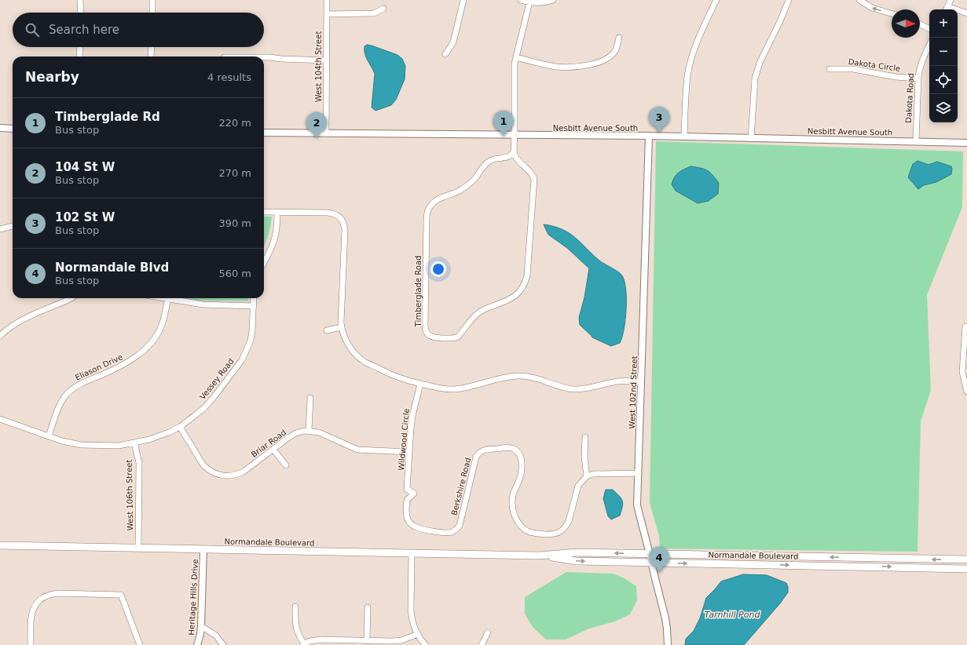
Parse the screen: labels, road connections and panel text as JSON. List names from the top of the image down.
{
  "streets": {
    "main road": ["Normandale Boulevard"],
    "street": [
      "Dakota Circle",
      "West 104th Street",
      "Dakota Road",
      "Nesbitt Avenue South",
      "Timberglade Road",
      "Eliason Drive",
      "Vessey Road",
      "West 102nd Street",
      "Wildwood Circle",
      "Briar Road",
      "Berkshire Road",
      "West 106th Street",
      "Heritage Hills Drive"
    ]
  },
  "crossings": [
    ["Dakota Circle", "Dakota Road"],
    ["West 104th Street", "Nesbitt Avenue South"],
    ["Dakota Road", "Nesbitt Avenue South"],
    ["Nesbitt Avenue South", "West 102nd Street"],
    ["Eliason Drive", "Vessey Road"],
    ["Vessey Road", "Briar Road"],
    ["Vessey Road", "West 106th Street"],
    ["West 102nd Street", "Normandale Boulevard"],
    ["Wildwood Circle", "Briar Road"],
    ["Wildwood Circle", "Berkshire Road"],
    ["West 106th Street", "Normandale Boulevard"],
    ["Normandale Boulevard", "Heritage Hills Drive"]
  ],
  "water": ["Tarnhill Pond"],
  "north": "right",
  "page": {
    "map_buttons": ["+", "−"],
    "search": "Search here",
    "heading": ["Nearby", "4 results"],
    "list": [
      {
        "mark": "1",
        "name": "Timberglade Rd",
        "note": "Bus stop",
        "value": "220 m"
      },
      {
        "mark": "2",
        "name": "104 St W",
        "note": "Bus stop",
        "value": "270 m"
      },
      {
        "mark": "3",
        "name": "102 St W",
        "note": "Bus stop",
        "value": "390 m"
      },
      {
        "mark": "4",
        "name": "Normandale Blvd",
        "note": "Bus stop",
        "value": "560 m"
      }
    ],
    "pins": [
      "3",
      "1",
      "2",
      "4"
    ]
  }
}
